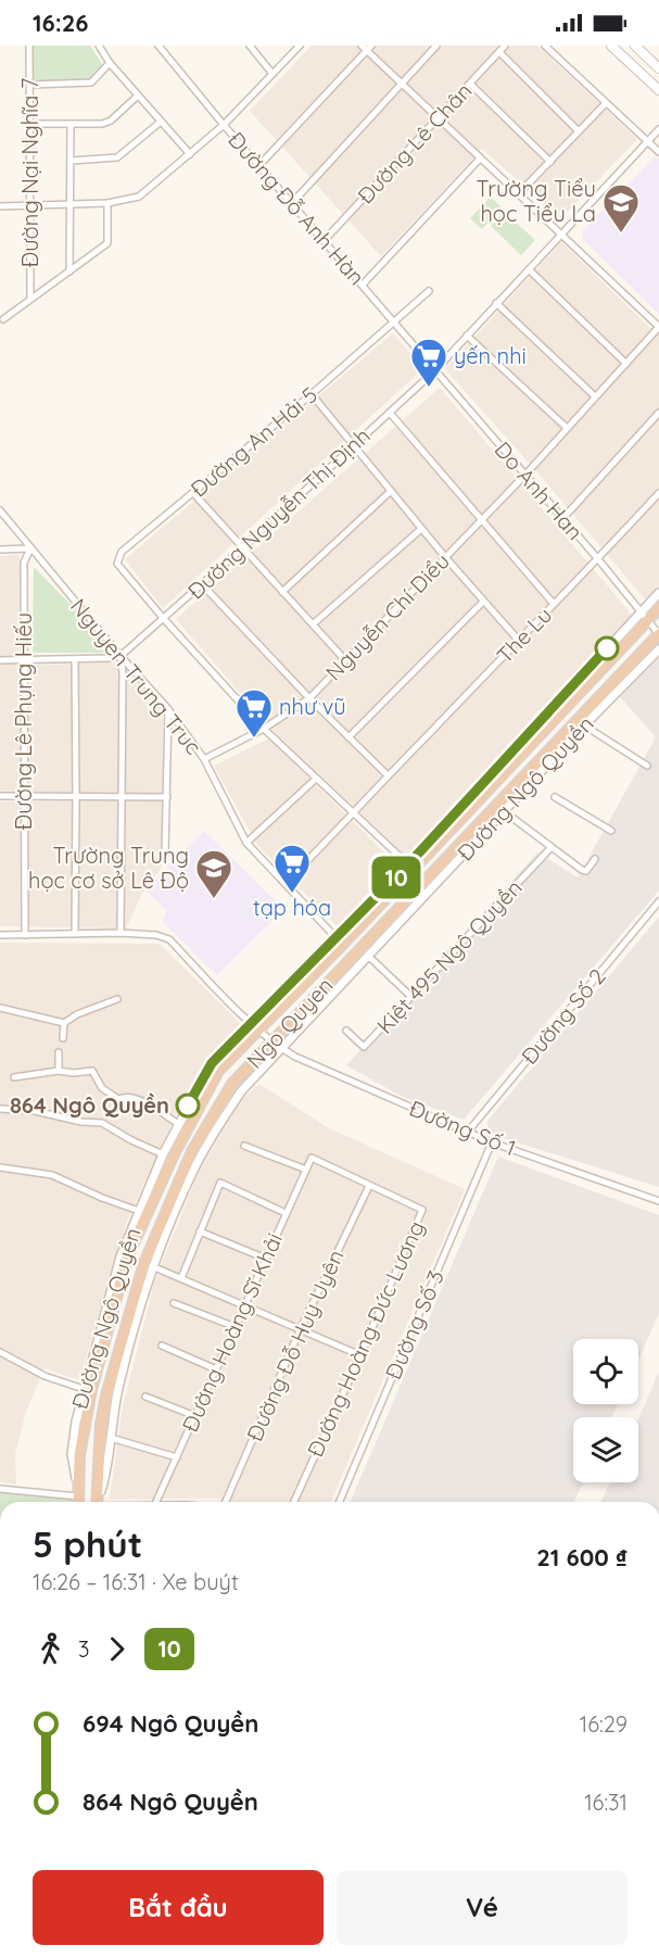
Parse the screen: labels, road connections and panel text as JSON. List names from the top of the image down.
{
  "streets": {
    "highway": ["Ngo Quyen"],
    "street": [
      "Đường Lê Chân",
      "Đường Nại Nghĩa 7",
      "Đường Đỗ Anh Hàn",
      "Đường An Hải 5",
      "Do Anh Han",
      "Đường Nguyễn Thị Định",
      "Nguyễn Chí Diểu",
      "The Lu",
      "Nguyen Trung Truc",
      "Đường Lê Phụng Hiếu",
      "Đường Ngô Quyền",
      "Kiệt 495 Ngô Quyền",
      "Đường Số 2",
      "Đường Số 1",
      "Đường Số 3",
      "Đường Hoàng Sĩ Khải",
      "Đường Hoàng Đức Lương",
      "Đường Đỗ Huy Uyên"
    ]
  },
  "crossings": [
    ["Đường Lê Chân", "Đường Đỗ Anh Hàn"],
    ["Đường Đỗ Anh Hàn", "Đường An Hải 5"],
    ["Đường Đỗ Anh Hàn", "Do Anh Han"],
    ["Đường Đỗ Anh Hàn", "Đường Nguyễn Thị Định"],
    ["Đường An Hải 5", "Đường Nguyễn Thị Định"],
    ["Do Anh Han", "Đường Nguyễn Thị Định"],
    ["Do Anh Han", "Nguyễn Chí Diểu"],
    ["Do Anh Han", "The Lu"],
    ["Do Anh Han", "Đường Ngô Quyền"],
    ["Do Anh Han", "Ngo Quyen"],
    ["Đường Nguyễn Thị Định", "Nguyen Trung Truc"],
    ["Nguyễn Chí Diểu", "Nguyen Trung Truc"],
    ["The Lu", "Nguyen Trung Truc"],
    ["Nguyen Trung Truc", "Đường Lê Phụng Hiếu"],
    ["Nguyen Trung Truc", "Đường Ngô Quyền"],
    ["Đường Lê Phụng Hiếu", "Đường Số 1"],
    ["Đường Ngô Quyền", "Ngo Quyen"],
    ["Đường Ngô Quyền", "Đường Số 1"],
    ["Đường Số 2", "Đường Số 1"],
    ["Ngo Quyen", "Đường Số 1"],
    ["Đường Số 1", "Đường Số 3"],
    ["Đường Hoàng Sĩ Khải", "Đường Hoàng Đức Lương"],
    ["Đường Hoàng Đức Lương", "Đường Đỗ Huy Uyên"]
  ],
  "places": {
    "school or university": ["Trường Tiểu học Tiểu La", "Trường Trung học cơ sở Lê Độ"],
    "supermarket": ["yến nhi", "như vũ", "tạp hóa"],
    "other": ["864 Ngô Quyền"]
  },
  "lines": ["bus line 10"],
  "page": {
    "status": "16:26",
    "on_map": "10",
    "heading": ["5 phút", "16:26 – 16:31 · Xe buýt", "21 600 ₫"],
    "legs": ["3", "10"],
    "list": [
      {
        "name": "694 Ngô Quyền",
        "value": "16:29"
      },
      {
        "name": "864 Ngô Quyền",
        "value": "16:31"
      }
    ],
    "buttons": ["Bắt đầu", "Vé"]
  }
}
